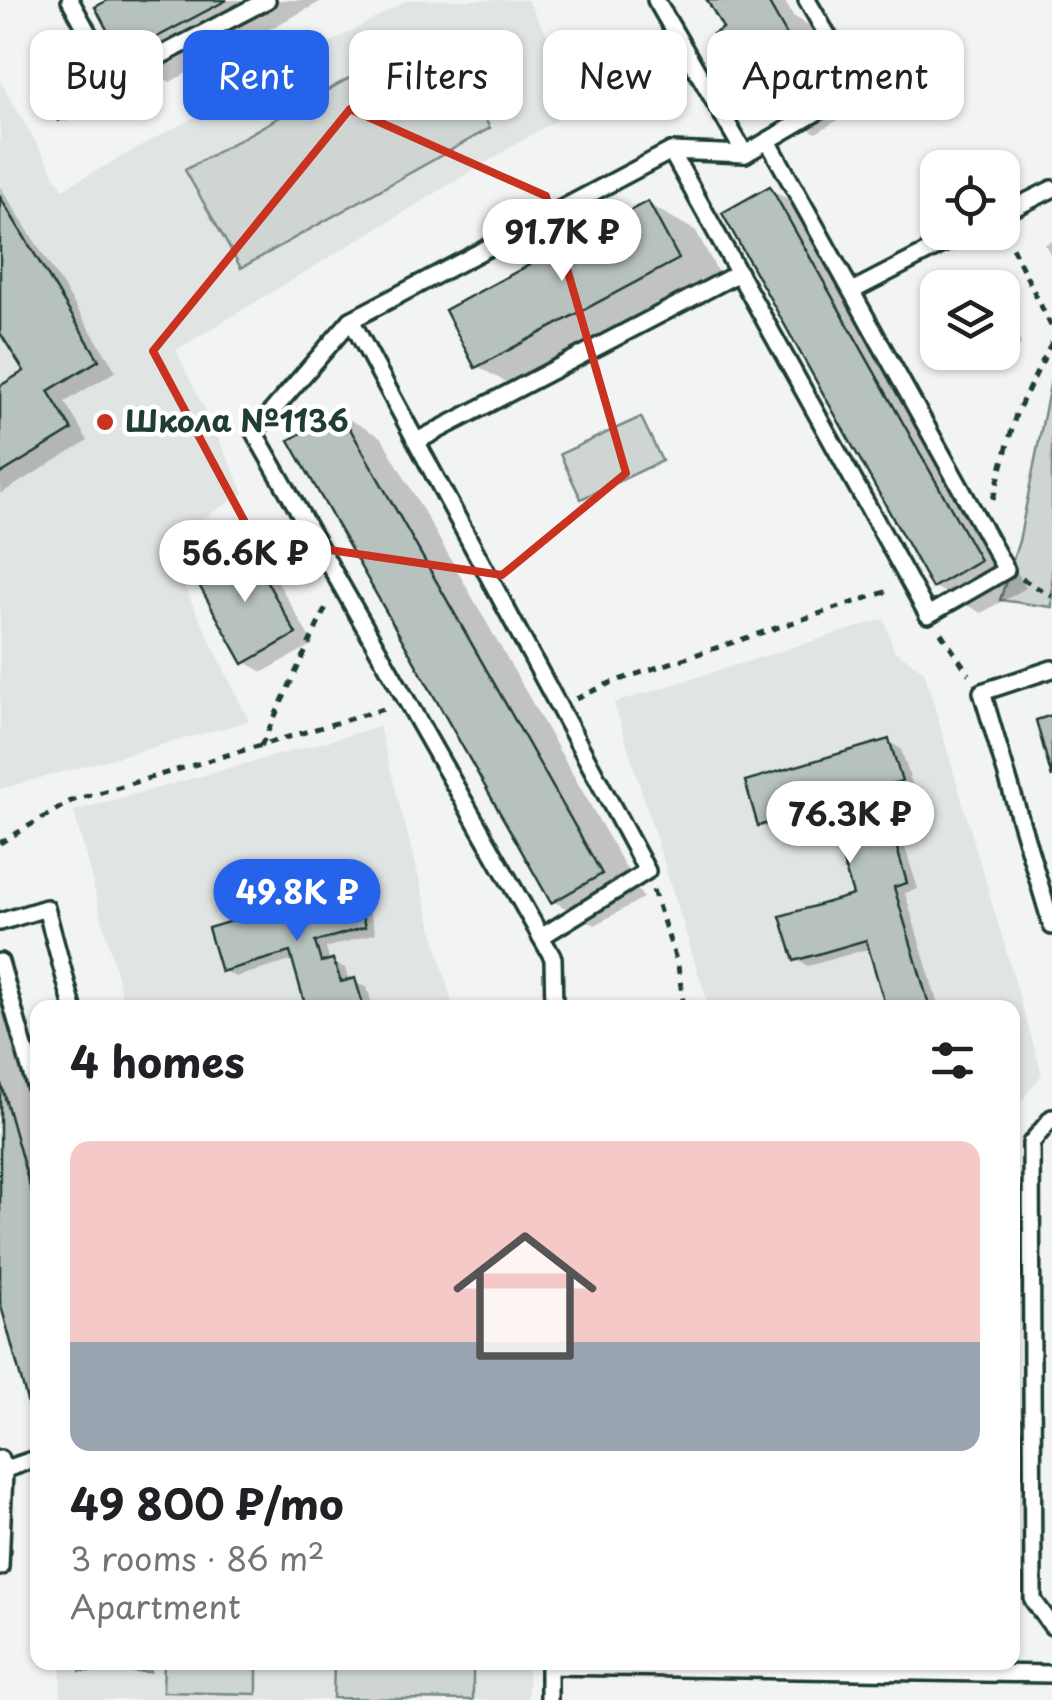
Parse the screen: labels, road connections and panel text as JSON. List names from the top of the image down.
{
  "places": ["Школа №1136"],
  "page": {
    "chip": [
      "Buy",
      "Rent",
      "Filters",
      "New",
      "Apartment"
    ],
    "price": [
      "91.7K ₽",
      "56.6K ₽",
      "76.3K ₽",
      "49.8K ₽"
    ],
    "heading": "4 homes",
    "list": [
      {
        "name": "49 800 ₽/mo",
        "note": "3 rooms · 86 m² · Apartment"
      }
    ]
  }
}
